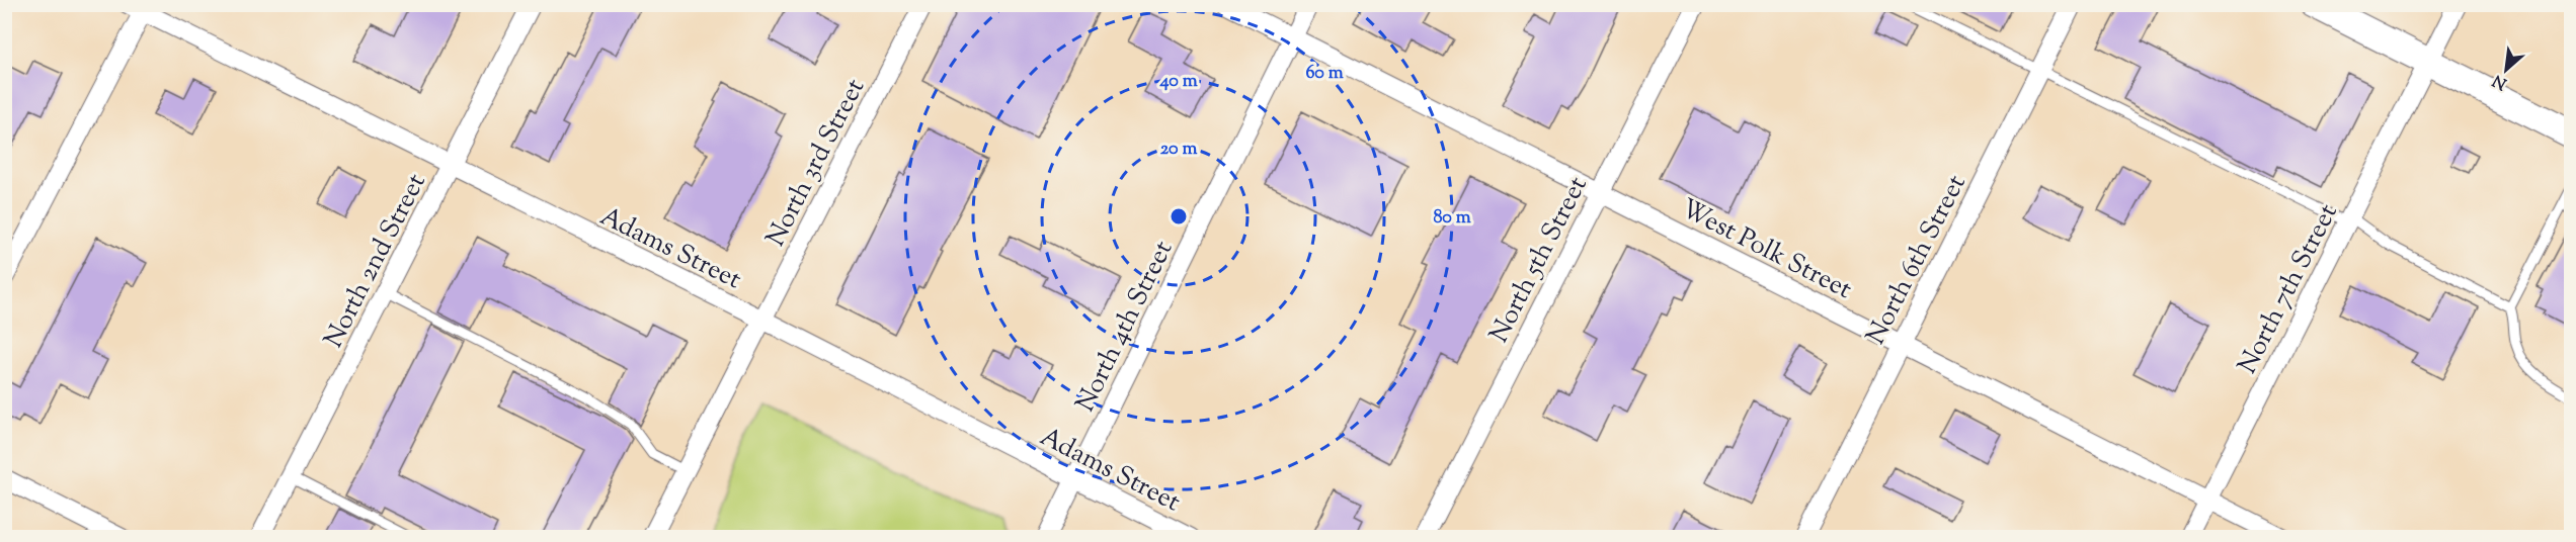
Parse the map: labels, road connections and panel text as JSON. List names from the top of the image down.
{
  "streets": {
    "street": [
      "North 3rd Street",
      "Adams Street",
      "West Polk Street",
      "North 5th Street",
      "North 6th Street",
      "North 2nd Street",
      "North 7th Street",
      "North 4th Street"
    ]
  },
  "crossings": [
    ["North 3rd Street", "Adams Street"],
    ["Adams Street", "North 2nd Street"],
    ["Adams Street", "North 4th Street"],
    ["West Polk Street", "North 5th Street"],
    ["West Polk Street", "North 6th Street"],
    ["West Polk Street", "North 7th Street"],
    ["West Polk Street", "North 4th Street"]
  ],
  "north": "bottom left",
  "rings": [
    "60 m",
    "40 m",
    "20 m",
    "80 m"
  ]
}
